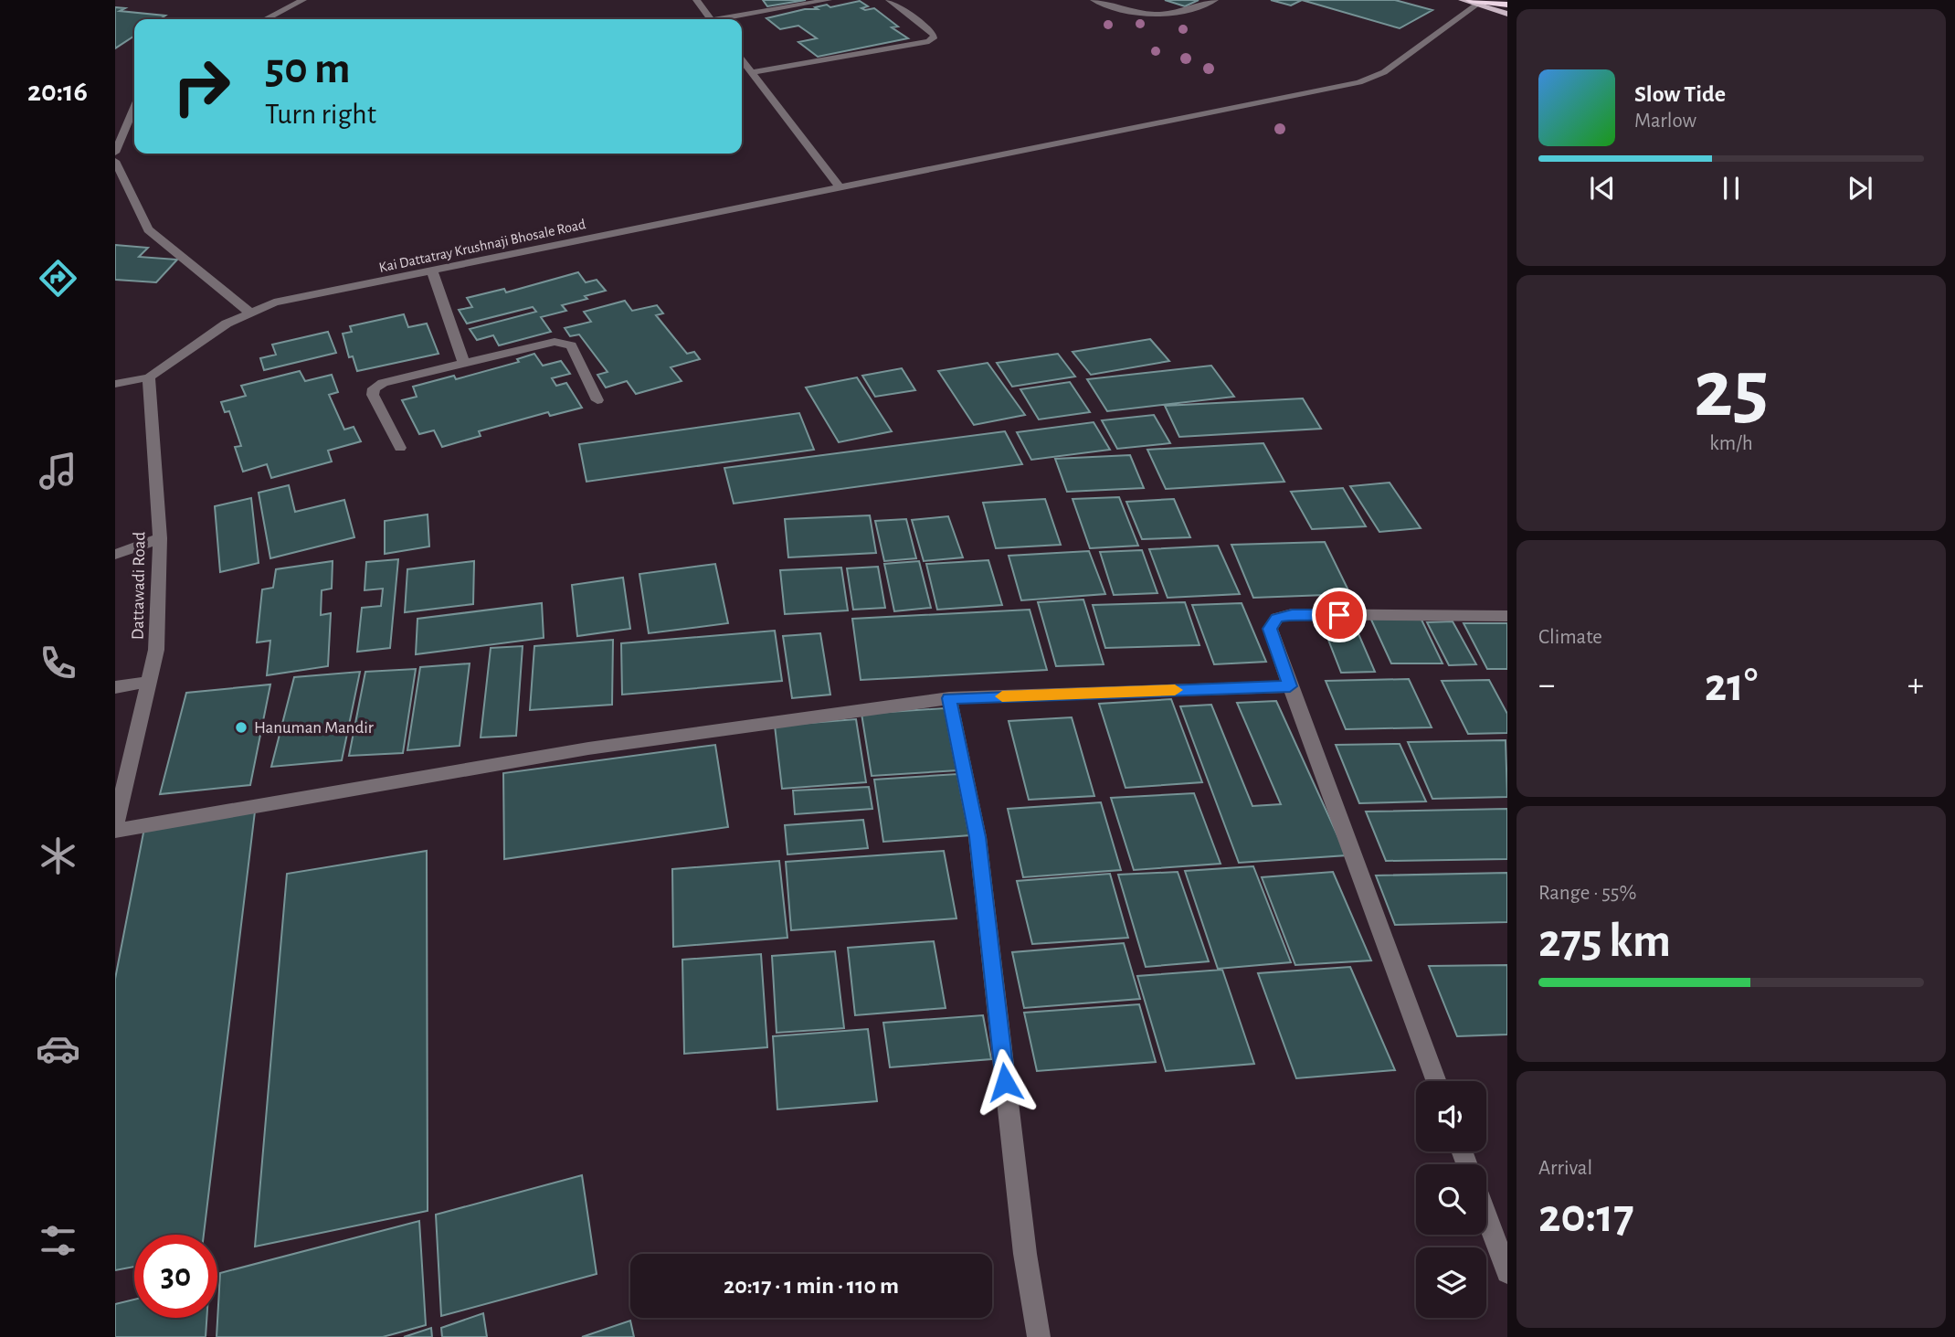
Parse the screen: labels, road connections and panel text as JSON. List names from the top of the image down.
{
  "streets": {
    "street": ["Kai Dattatray Krushnaji Bhosale Road", "Dattawadi Road"]
  },
  "crossings": [
    ["Kai Dattatray Krushnaji Bhosale Road", "Dattawadi Road"]
  ],
  "places": ["Hanuman Mandir"],
  "page": {
    "tabs": "20:16",
    "turn": ["50 m", "Turn right"],
    "song": ["Slow Tide", "Marlow"],
    "tile": [
      ["25", "km/h"],
      "Climate",
      ["Range · 55%", "275 km"],
      ["Arrival", "20:17"]
    ],
    "heat": ["−", "21°", "+"],
    "limit": "30",
    "trip": "20:17 · 1 min · 110 m"
  }
}
